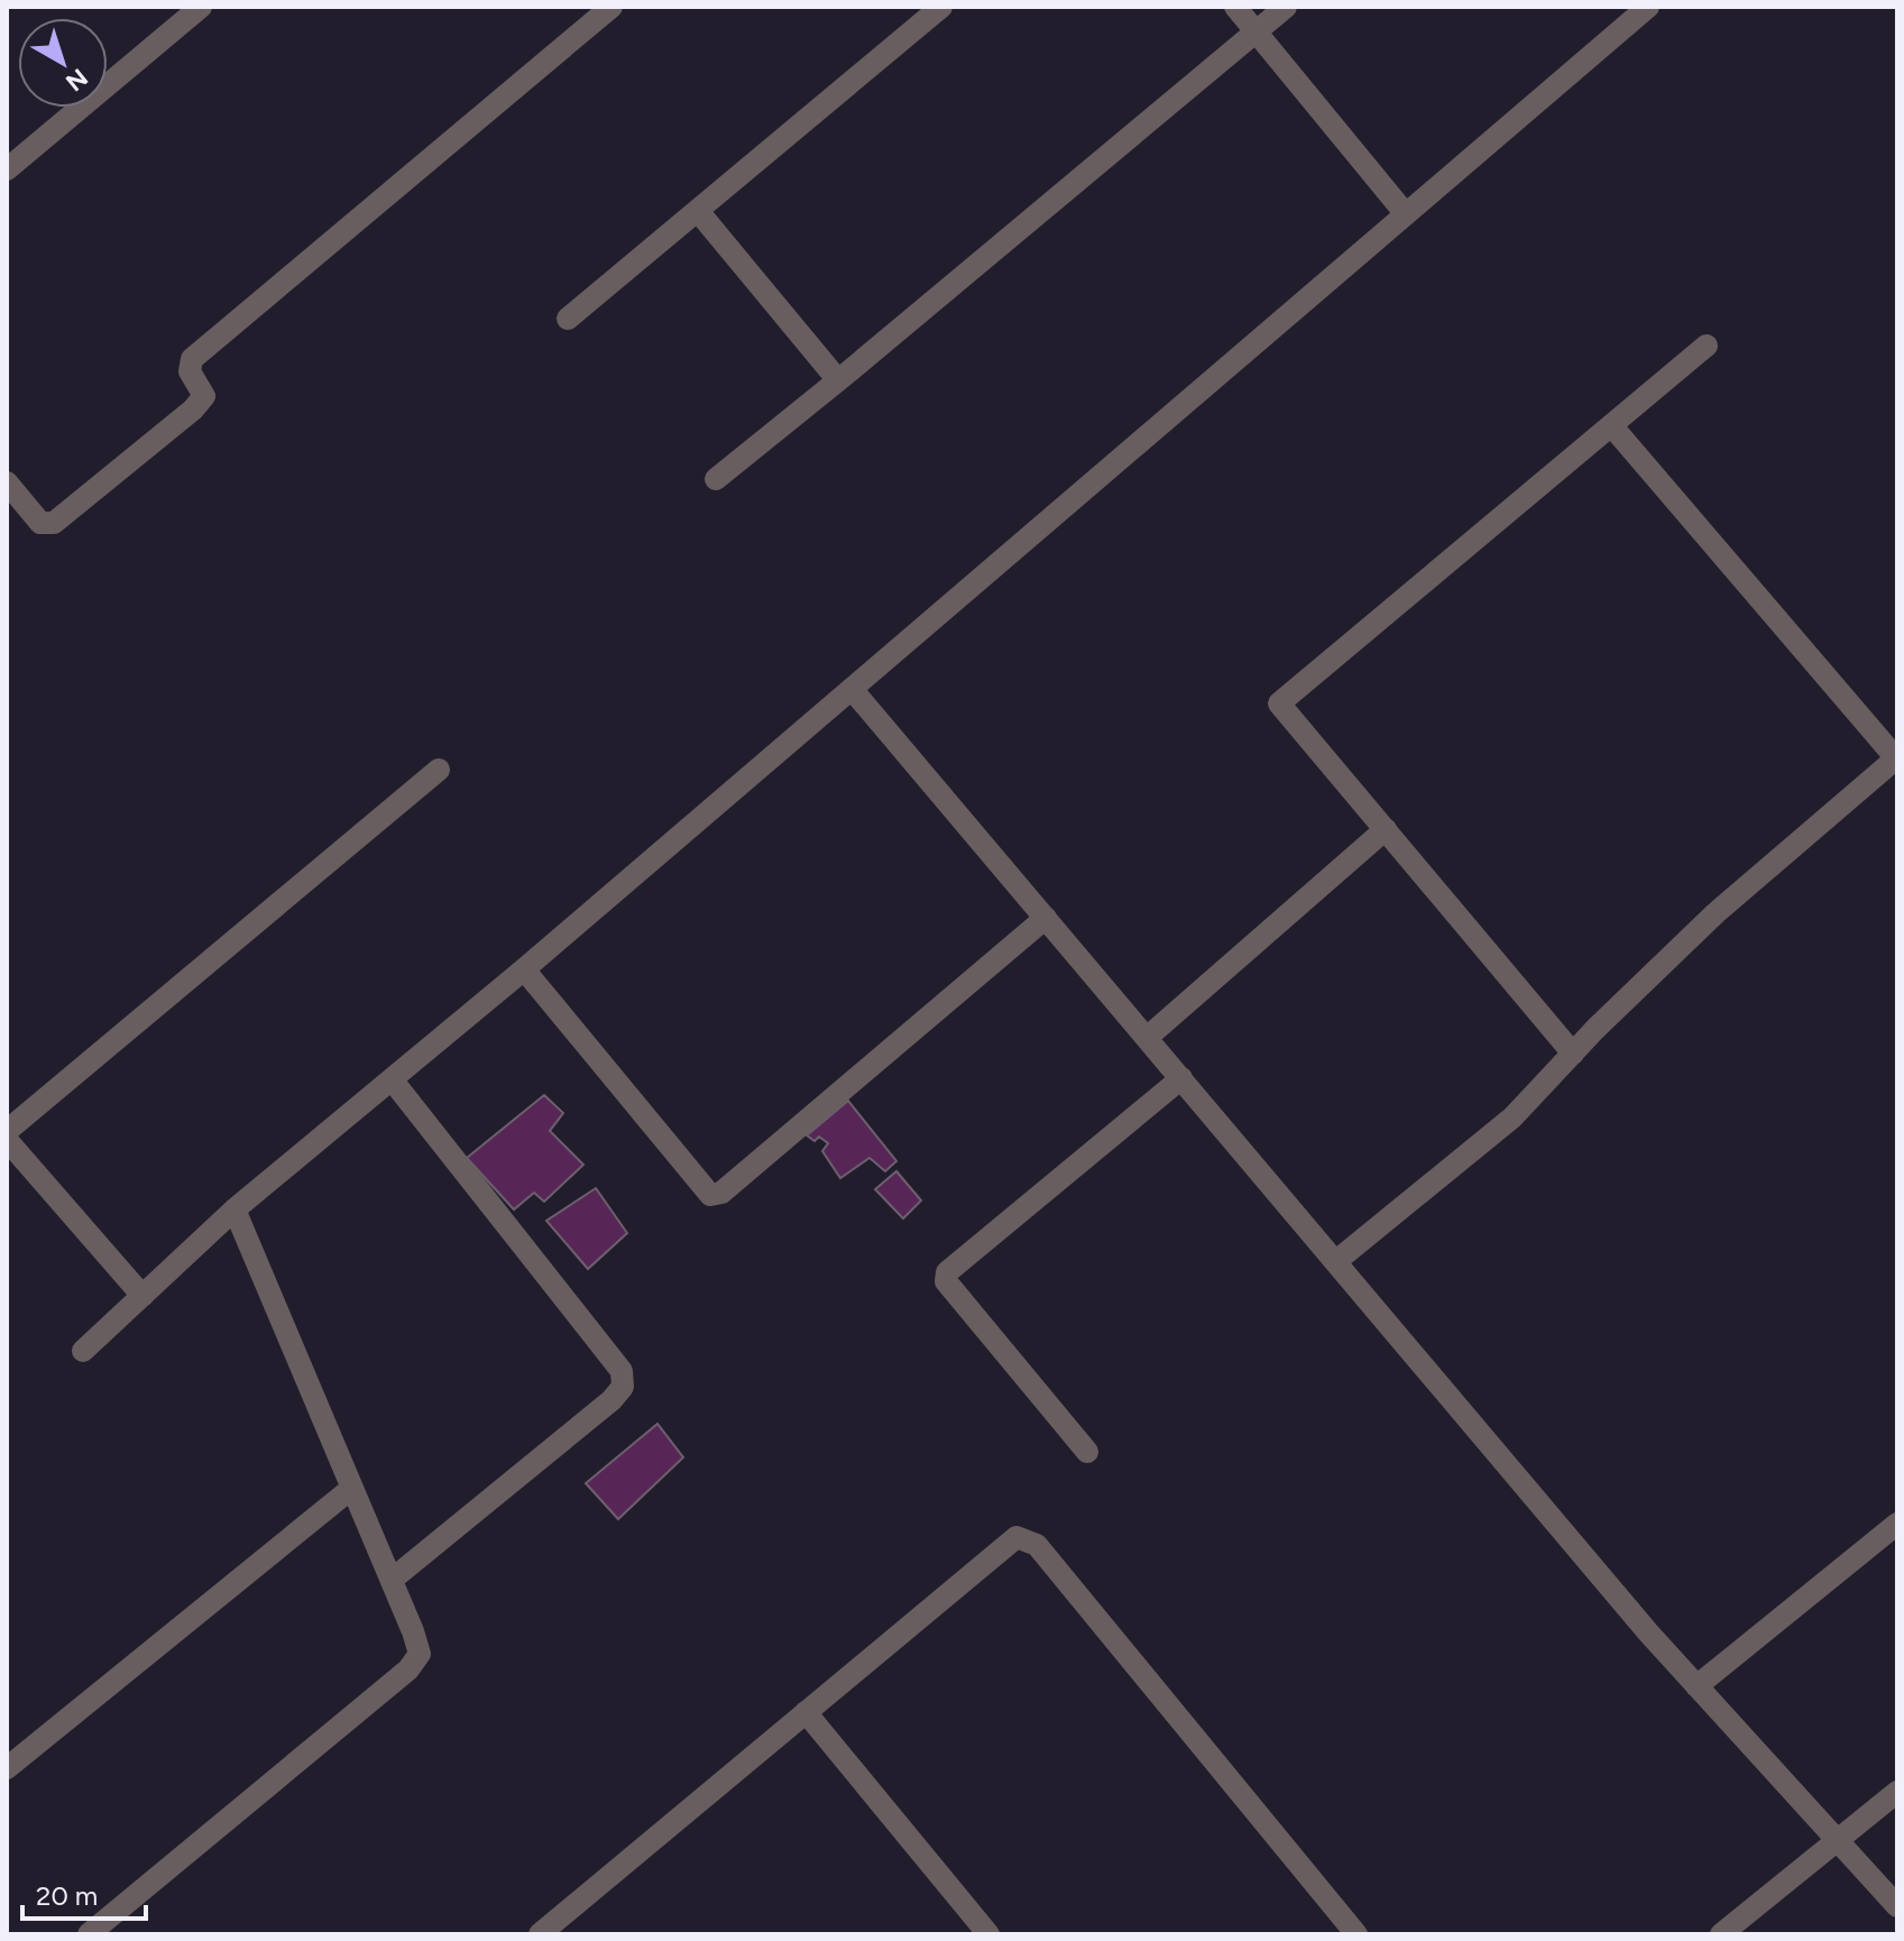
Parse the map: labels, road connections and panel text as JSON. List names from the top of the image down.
{
  "scale_bar": "20 m",
  "north": "bottom right"
}
